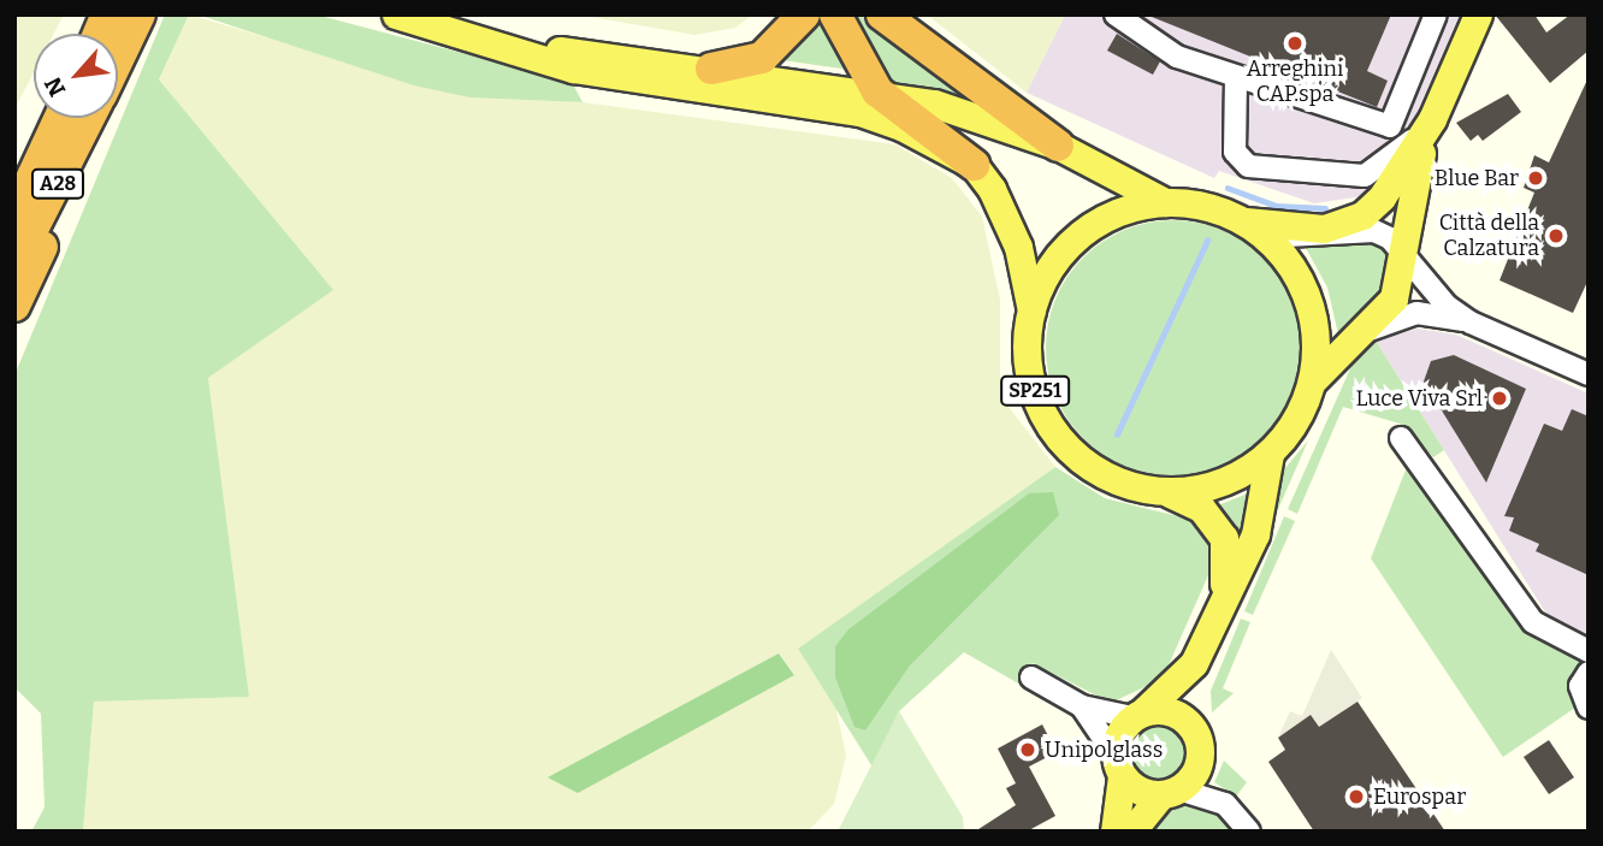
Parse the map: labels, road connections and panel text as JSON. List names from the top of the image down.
{
  "streets": {
    "highway": ["A28"],
    "main road": ["SP251"]
  },
  "places": [
    "Arreghini CAP.spa",
    "Blue Bar",
    "Città della Calzatura",
    "Luce Viva Srl",
    "Unipolglass",
    "Eurospar"
  ],
  "north": "bottom left"
}
